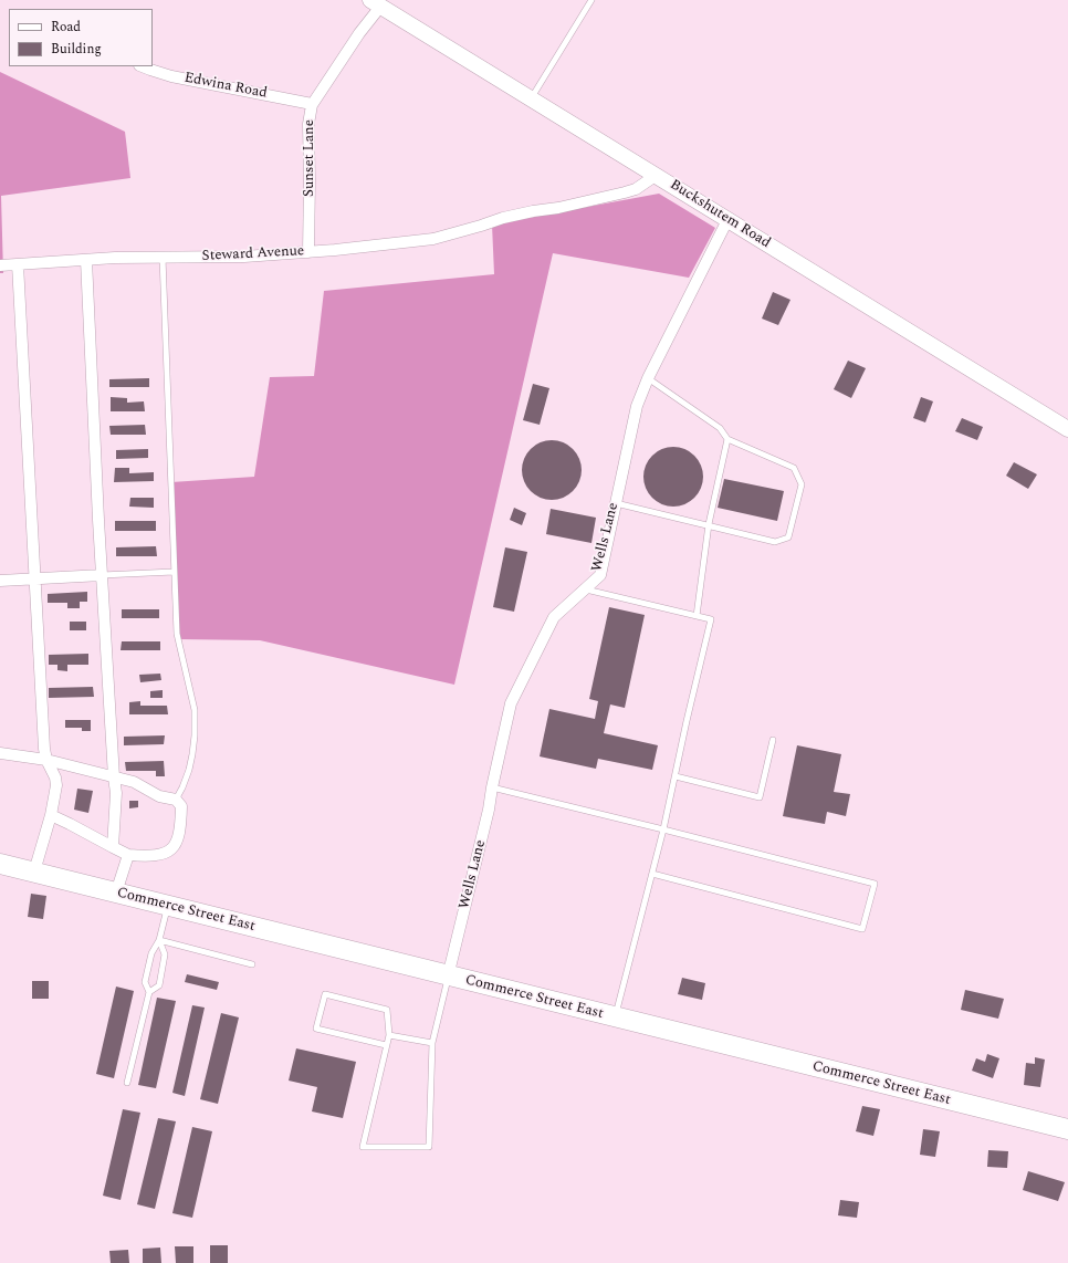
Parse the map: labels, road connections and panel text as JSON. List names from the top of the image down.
{
  "streets": {
    "highway": ["Commerce Street East"],
    "main road": ["Buckshutem Road"],
    "street": [
      "Edwina Road",
      "Sunset Lane",
      "Steward Avenue",
      "Wells Lane"
    ]
  },
  "crossings": [
    ["Edwina Road", "Sunset Lane"],
    ["Sunset Lane", "Buckshutem Road"],
    ["Sunset Lane", "Steward Avenue"],
    ["Buckshutem Road", "Steward Avenue"],
    ["Buckshutem Road", "Wells Lane"],
    ["Wells Lane", "Commerce Street East"]
  ],
  "legend": ["Road", "Building"]
}
